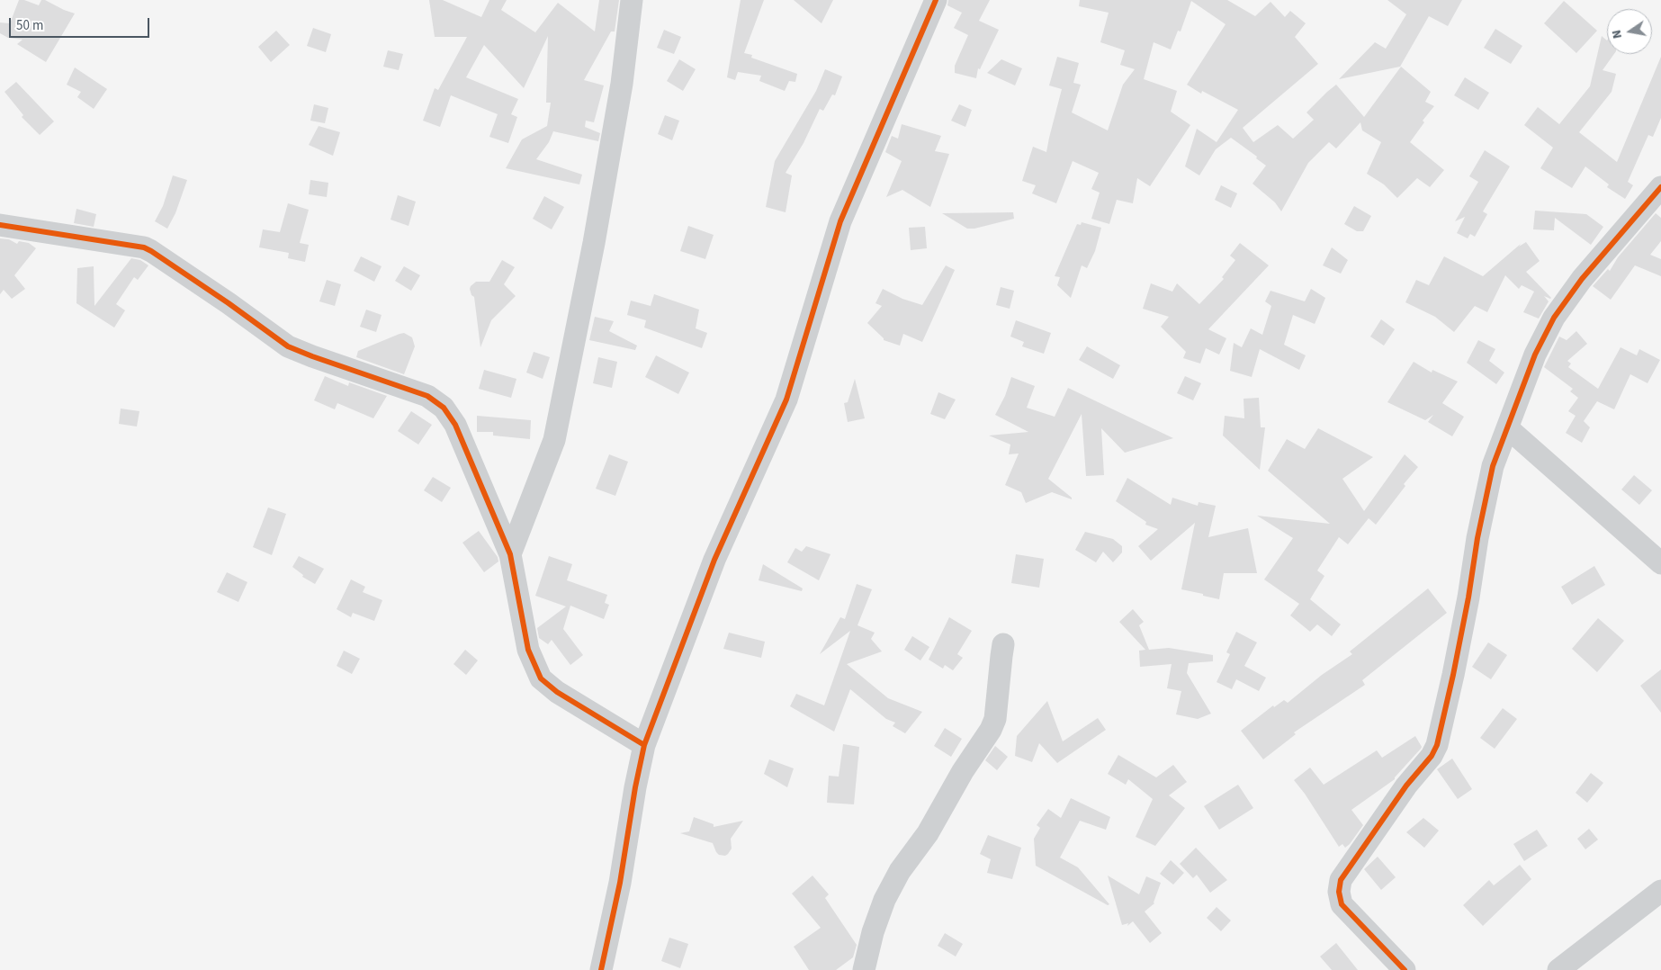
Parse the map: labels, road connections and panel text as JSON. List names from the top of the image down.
{
  "scale_bar": "50 m",
  "north": "left"
}
